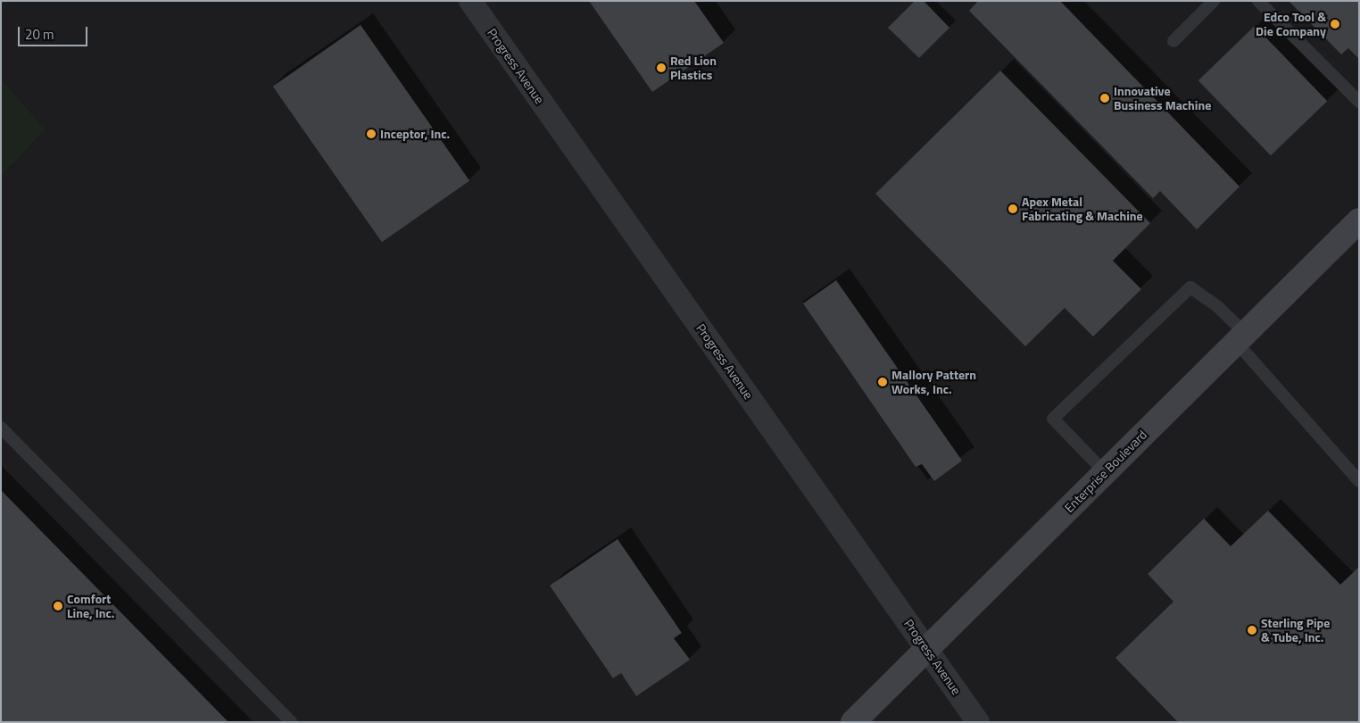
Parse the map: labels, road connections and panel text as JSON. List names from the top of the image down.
{
  "streets": {
    "street": ["Progress Avenue", "Enterprise Boulevard"]
  },
  "crossings": [
    ["Progress Avenue", "Enterprise Boulevard"]
  ],
  "places": [
    "Edco Tool & Die Company",
    "Red Lion Plastics",
    "Innovative Business Machine",
    "Inceptor, Inc.",
    "Apex Metal Fabricating & Machine",
    "Mallory Pattern Works, Inc.",
    "Comfort Line, Inc.",
    "Sterling Pipe & Tube, Inc."
  ],
  "scale_bar": "20 m"
}
